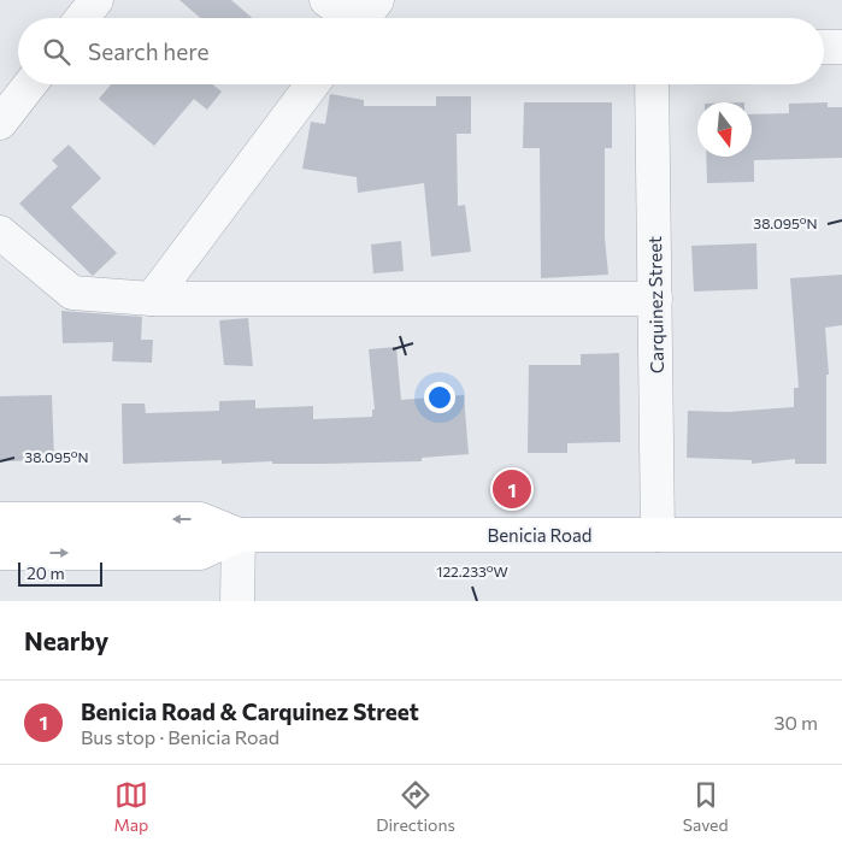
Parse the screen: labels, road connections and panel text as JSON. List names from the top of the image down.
{
  "streets": {
    "main road": ["Benicia Road"],
    "street": ["Carquinez Street"]
  },
  "crossings": [
    ["Carquinez Street", "Benicia Road"]
  ],
  "scale_bar": "20 m",
  "north": "bottom",
  "page": {
    "search": "Search here",
    "pins": "1",
    "scale": "20 m",
    "heading": "Nearby",
    "list": [
      {
        "mark": "1",
        "name": "Benicia Road & Carquinez Street",
        "note": "Bus stop · Benicia Road",
        "value": "30 m"
      }
    ],
    "nav": ["Map", "Directions", "Saved"]
  },
  "coordinates": ["38.095°N", "122.233°W"]
}
